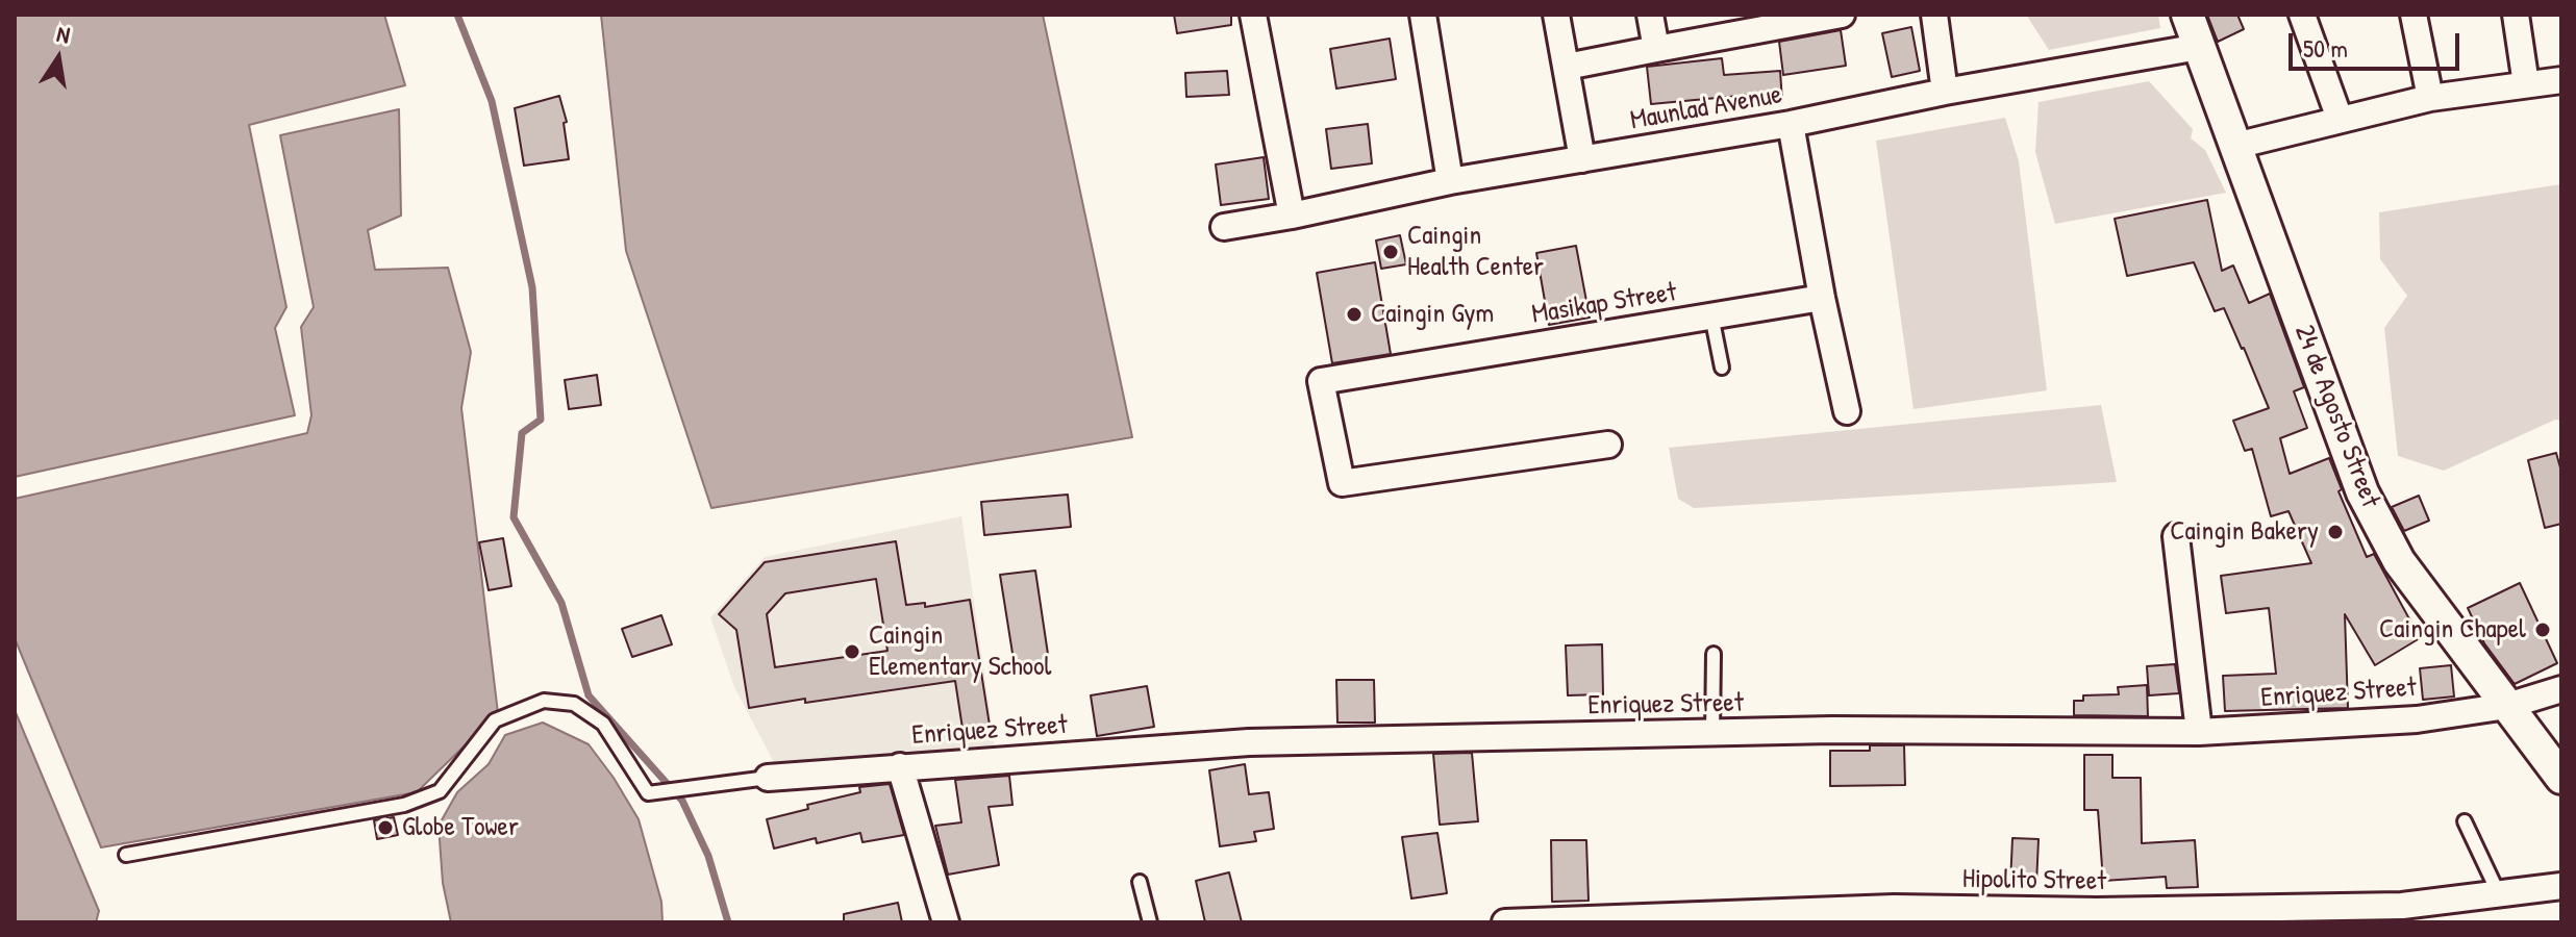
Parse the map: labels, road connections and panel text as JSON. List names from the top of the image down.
{
  "streets": {
    "street": [
      "Maunlad Avenue",
      "Masikap Street",
      "24 de Agosto Street",
      "Enriquez Street",
      "Hipolito Street"
    ]
  },
  "crossings": [
    ["Maunlad Avenue", "24 de Agosto Street"],
    ["24 de Agosto Street", "Enriquez Street"]
  ],
  "places": [
    "Caingin Health Center",
    "Caingin Gym",
    "Caingin Bakery",
    "Caingin Chapel",
    "Caingin Elementary School",
    "Globe Tower"
  ],
  "scale_bar": "50 m",
  "north": "top"
}
